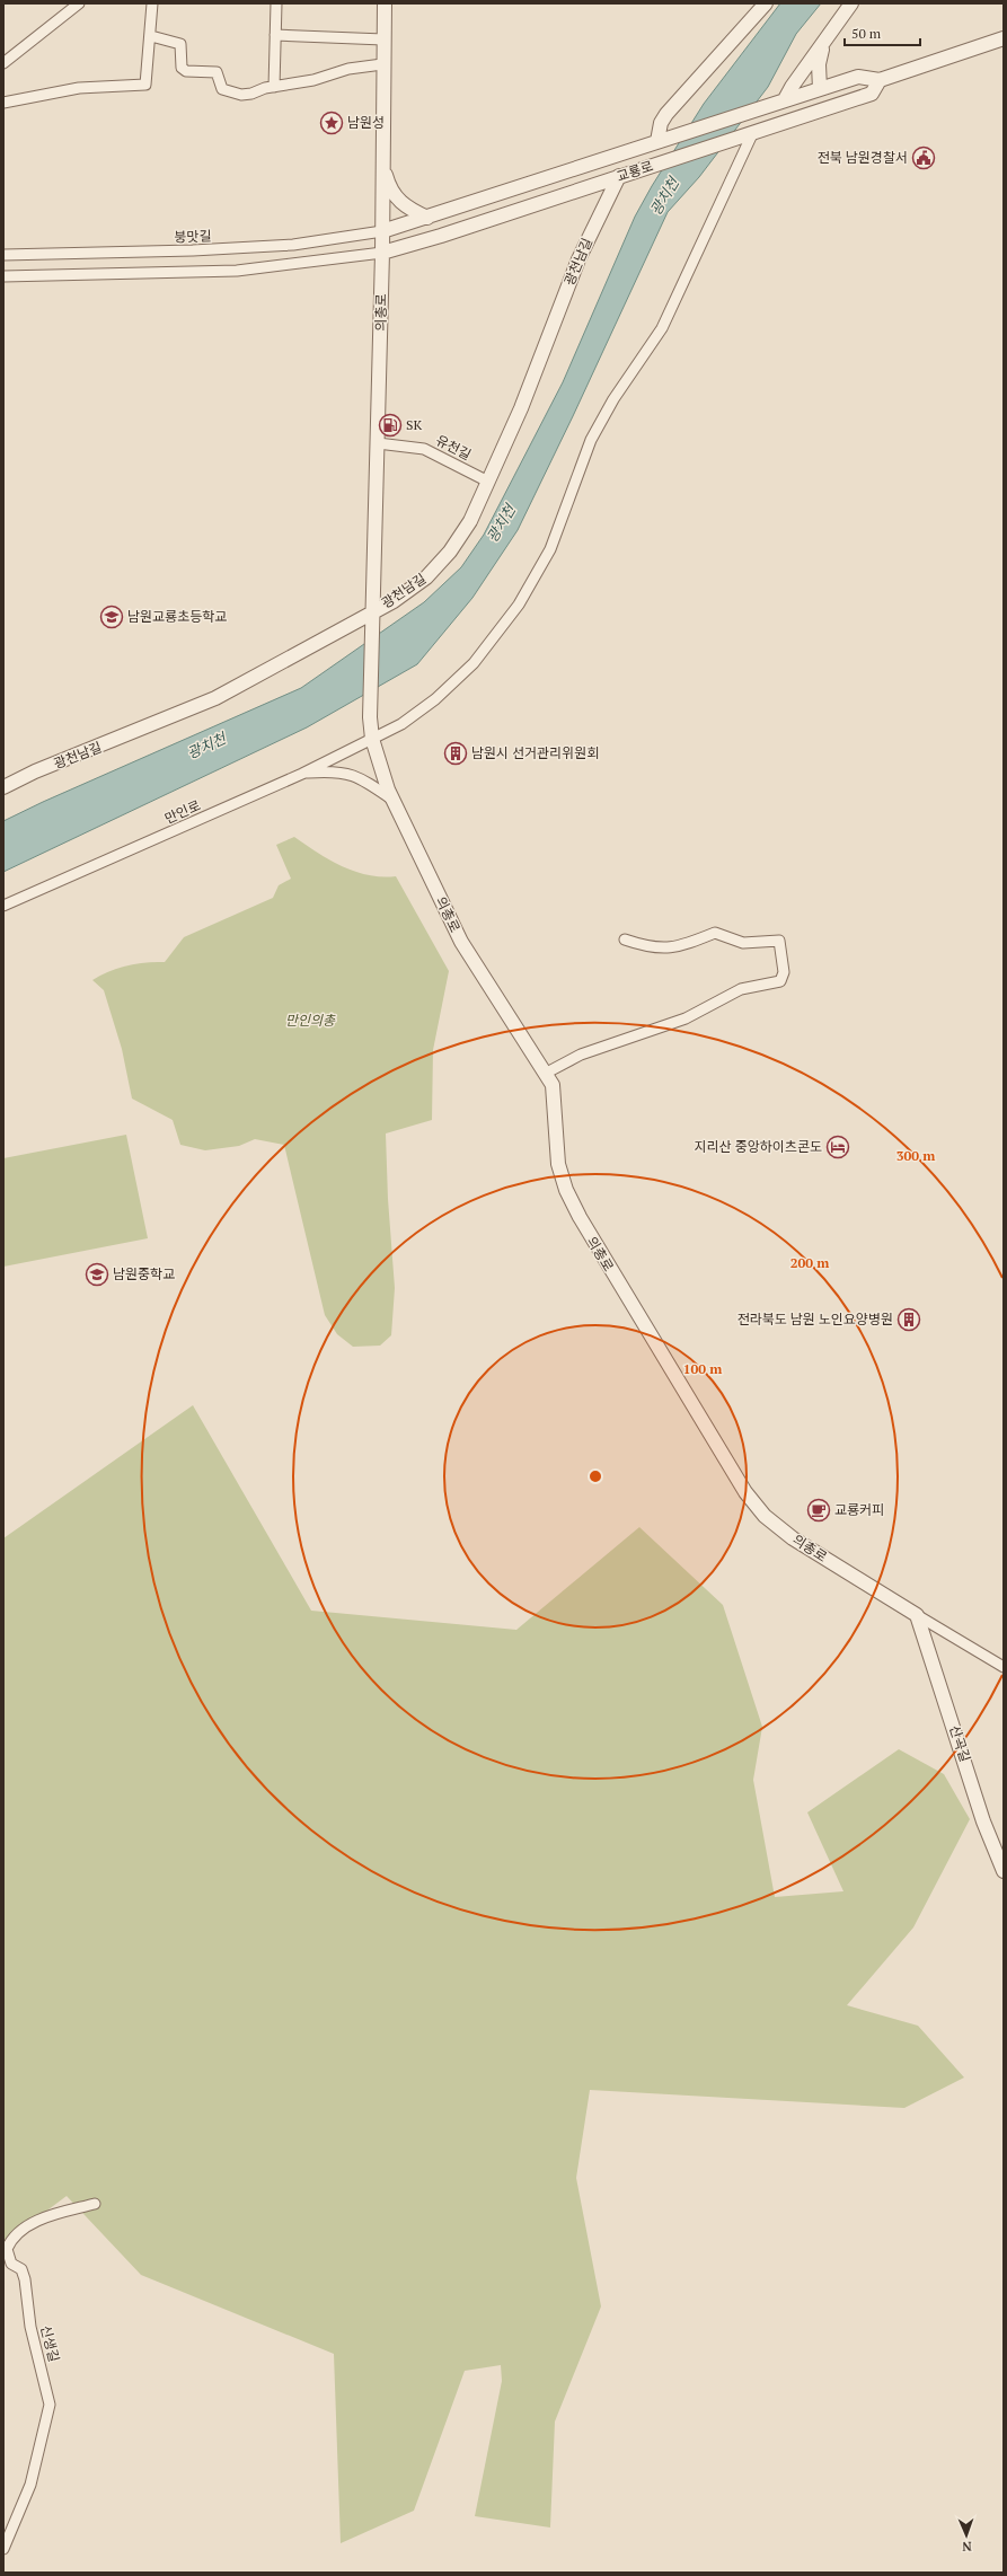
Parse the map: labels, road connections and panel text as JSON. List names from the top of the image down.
{
  "streets": {
    "street": [
      "교룡로",
      "붕맛길",
      "광천남길",
      "의총로",
      "유천길",
      "만인로",
      "산곡길",
      "신생길"
    ]
  },
  "crossings": [
    ["교룡로", "붕맛길"],
    ["교룡로", "광천남길"],
    ["교룡로", "의총로"],
    ["교룡로", "만인로"],
    ["붕맛길", "의총로"],
    ["광천남길", "의총로"],
    ["광천남길", "유천길"],
    ["의총로", "유천길"],
    ["의총로", "만인로"],
    ["의총로", "산곡길"]
  ],
  "water": ["광치천"],
  "parks": ["만인의총"],
  "places": {
    "place": ["남원성"],
    "public building": ["전북 남원경찰서"],
    "fuel station": ["SK"],
    "school or university": ["남원교룡초등학교", "남원중학교"],
    "building": ["남원시 선거관리위원회", "전라북도 남원 노인요양병원"],
    "hotel": ["지리산 중앙하이츠콘도"],
    "cafe": ["교룡커피"]
  },
  "scale_bar": "50 m",
  "north": "bottom",
  "rings": ["300 m", "200 m", "100 m"]
}
